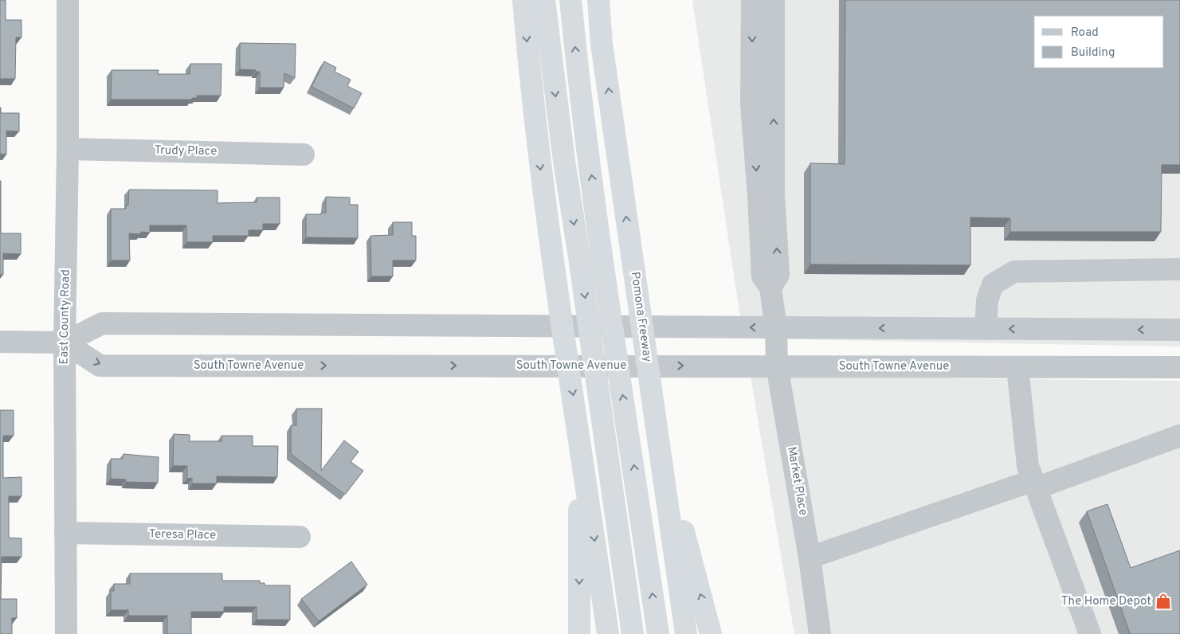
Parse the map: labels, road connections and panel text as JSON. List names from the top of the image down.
{
  "streets": {
    "highway": ["Pomona Freeway"],
    "street": [
      "Trudy Place",
      "East County Road",
      "South Towne Avenue",
      "Market Place",
      "Teresa Place"
    ]
  },
  "crossings": [
    ["Trudy Place", "East County Road"],
    ["East County Road", "South Towne Avenue"],
    ["East County Road", "Teresa Place"],
    ["South Towne Avenue", "Market Place"]
  ],
  "places": {
    "shop": ["The Home Depot"]
  },
  "legend": ["Road", "Building"]
}
